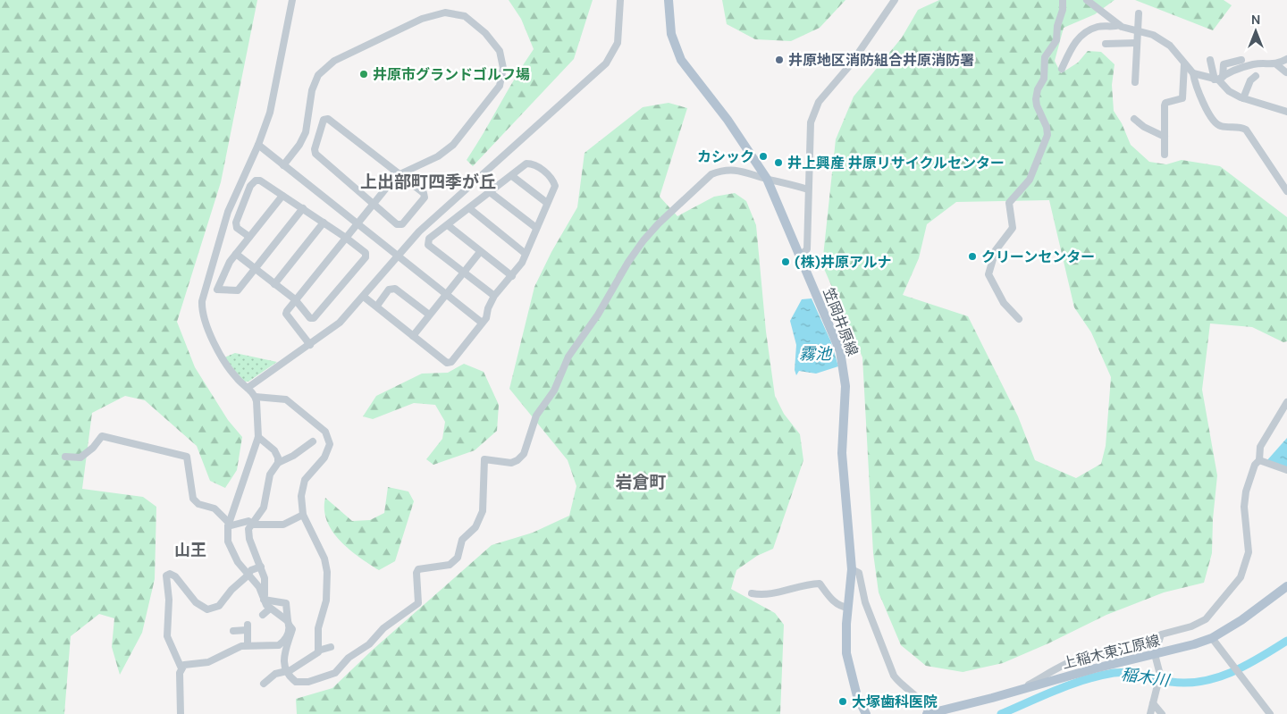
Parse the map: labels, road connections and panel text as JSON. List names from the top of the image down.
{
  "streets": {
    "main road": ["笠岡井原線", "上稲木東江原線"]
  },
  "districts": ["上出部町四季が丘", "岩倉町", "山王"],
  "water": ["霧池", "稲木川"],
  "places": [
    "井原地区消防組合井原消防署",
    "井原市グランドゴルフ場",
    "カシック",
    "井上興産 井原リサイクルセンター",
    "クリーンセンター",
    "(株)井原アルナ",
    "大塚歯科医院"
  ],
  "north": "top"
}
